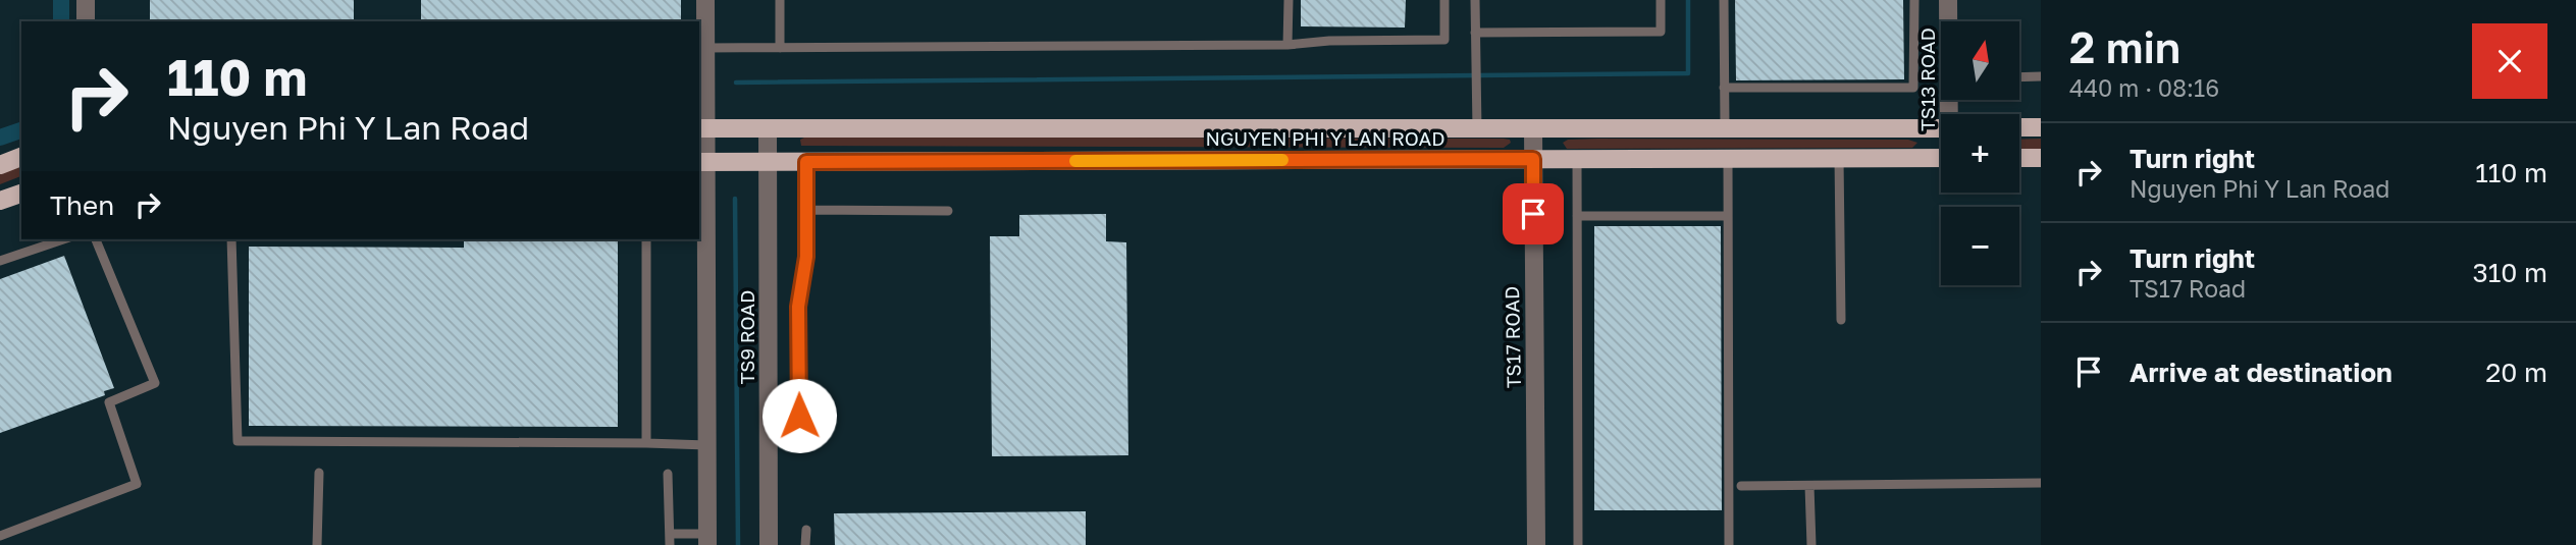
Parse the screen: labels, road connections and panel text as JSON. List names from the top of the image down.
{
  "streets": {
    "main road": ["NGUYEN PHI Y LAN ROAD"],
    "street": ["TS13 ROAD", "TS9 ROAD", "TS17 ROAD"]
  },
  "crossings": [
    ["NGUYEN PHI Y LAN ROAD", "TS9 ROAD"],
    ["NGUYEN PHI Y LAN ROAD", "TS17 ROAD"]
  ],
  "north": "top",
  "page": {
    "heading": ["2 min", "440 m · 08:16"],
    "map_buttons": ["+", "−"],
    "turn": ["110 m", "Nguyen Phi Y Lan Road"],
    "list": [
      {
        "name": "Turn right",
        "note": "Nguyen Phi Y Lan Road",
        "value": "110 m"
      },
      {
        "name": "Turn right",
        "note": "TS17 Road",
        "value": "310 m"
      },
      {
        "name": "Arrive at destination",
        "value": "20 m"
      }
    ],
    "then": "Then"
  }
}
